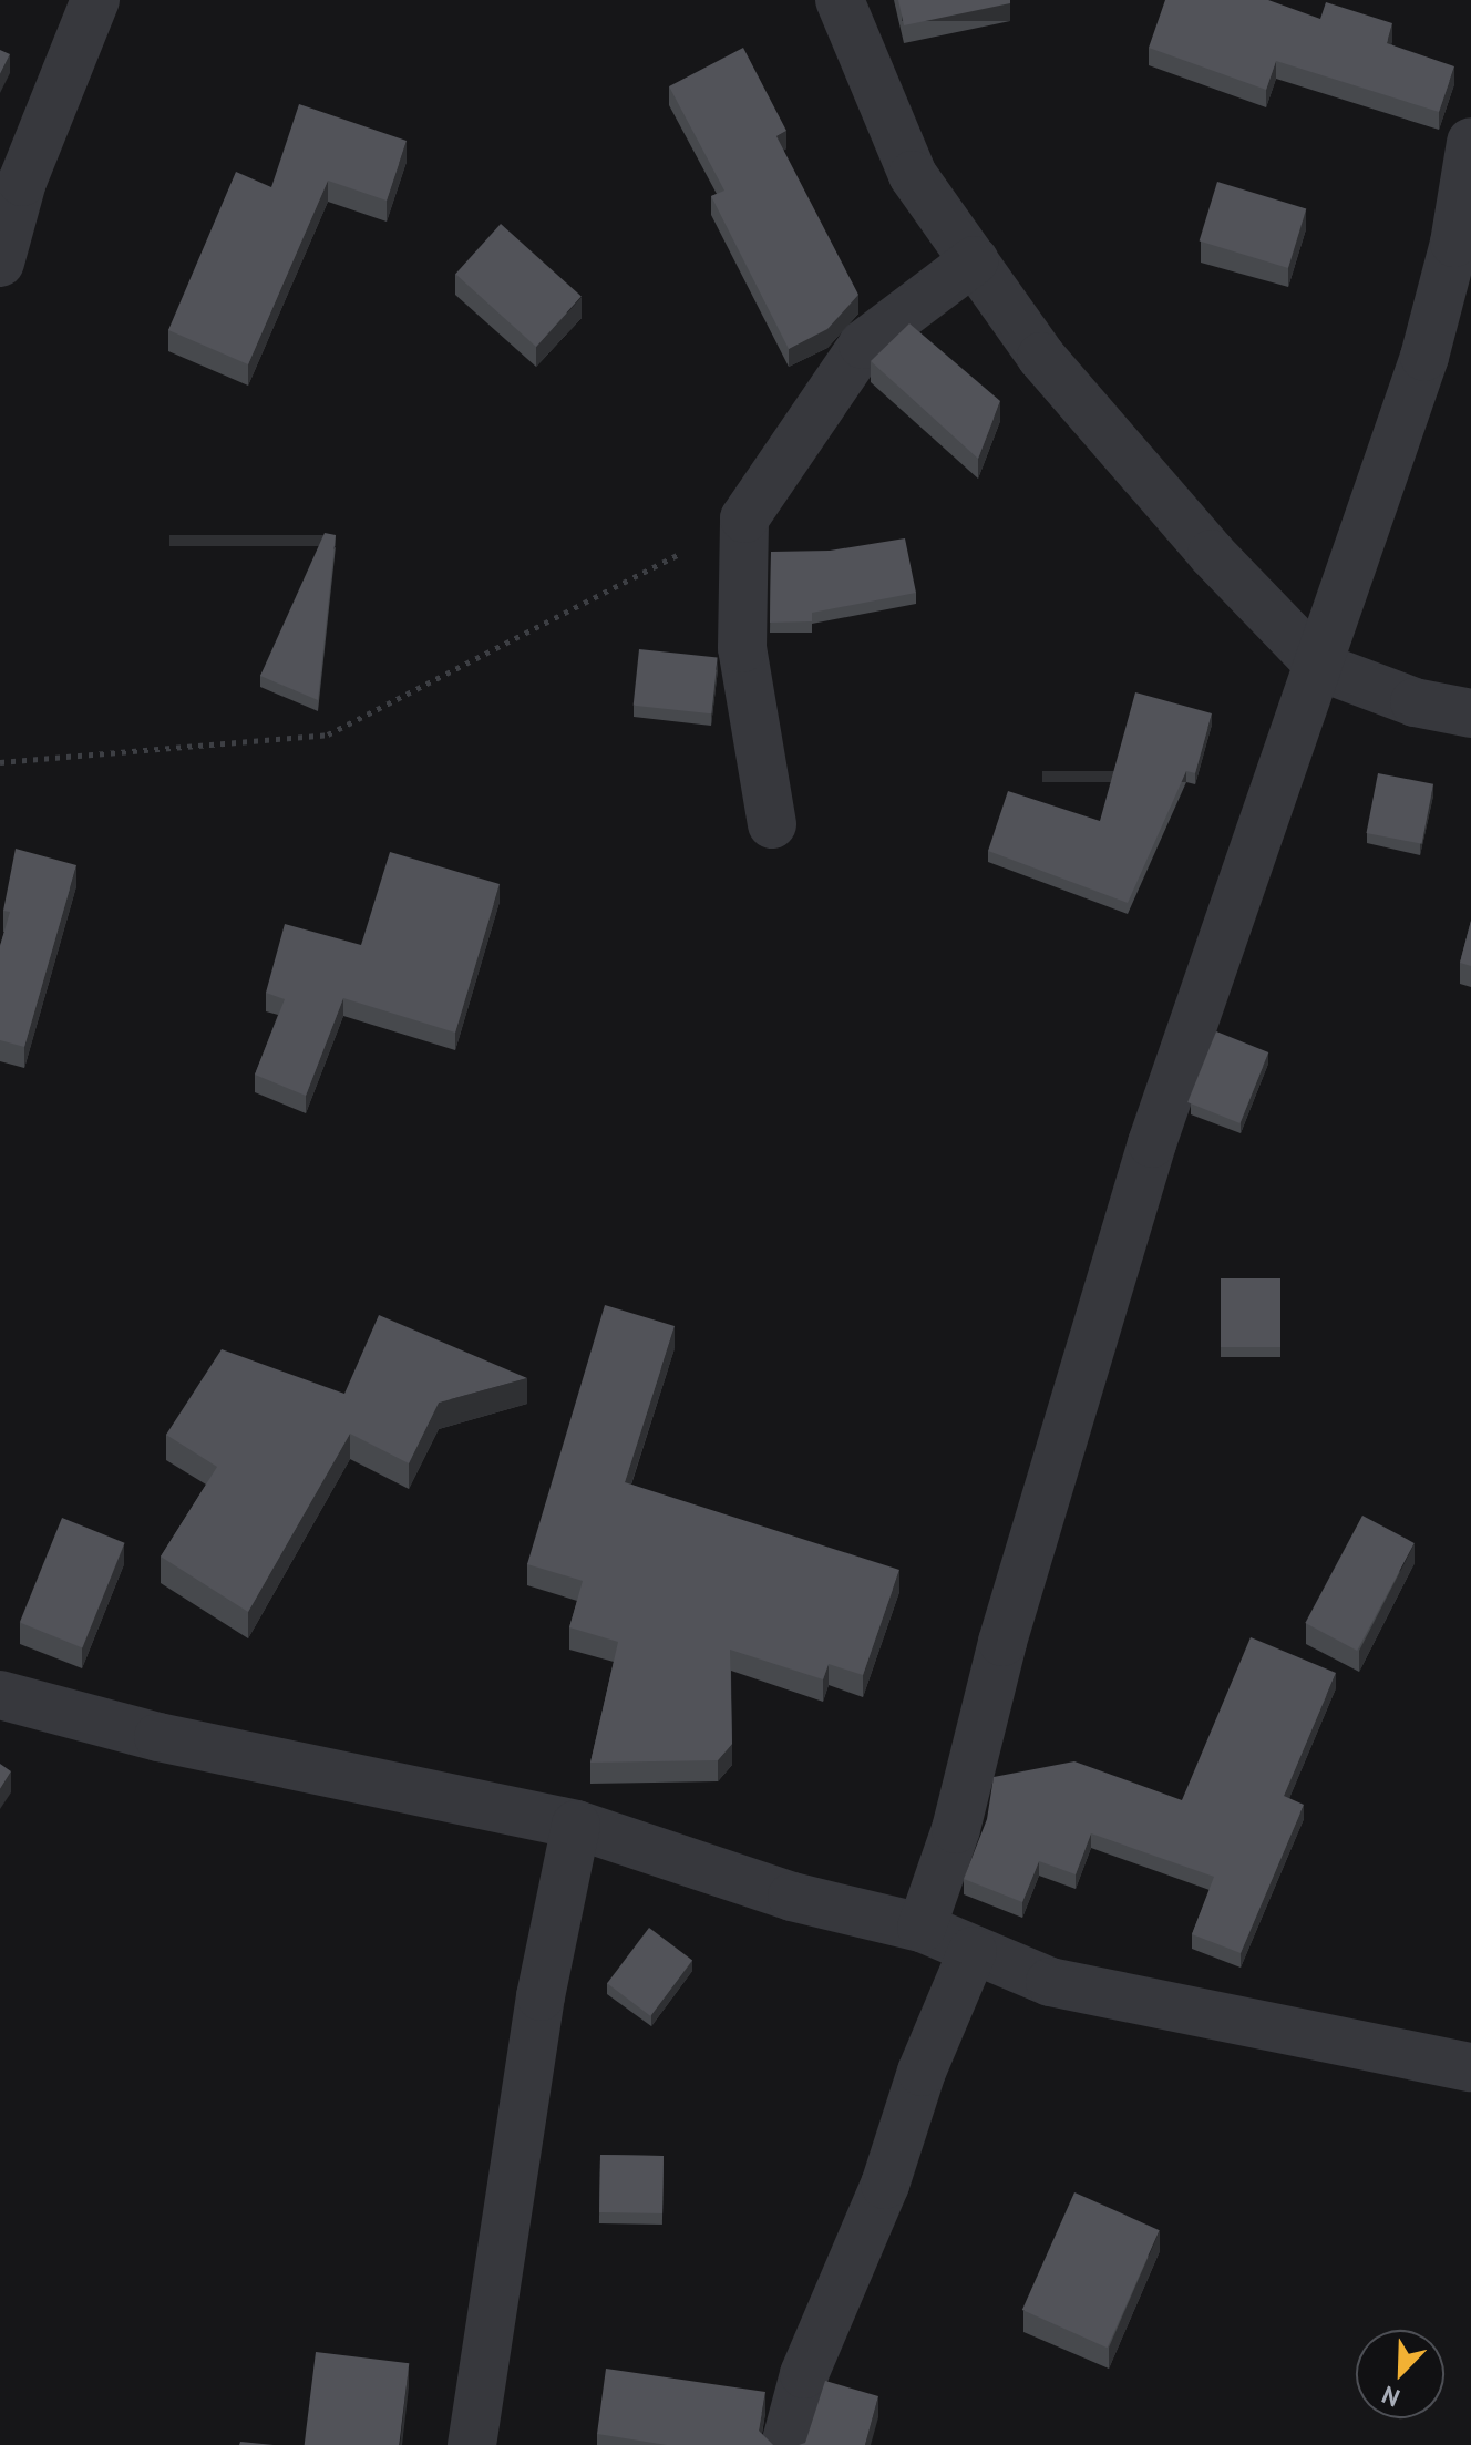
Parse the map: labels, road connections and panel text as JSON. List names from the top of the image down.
{
  "north": "bottom left"
}
